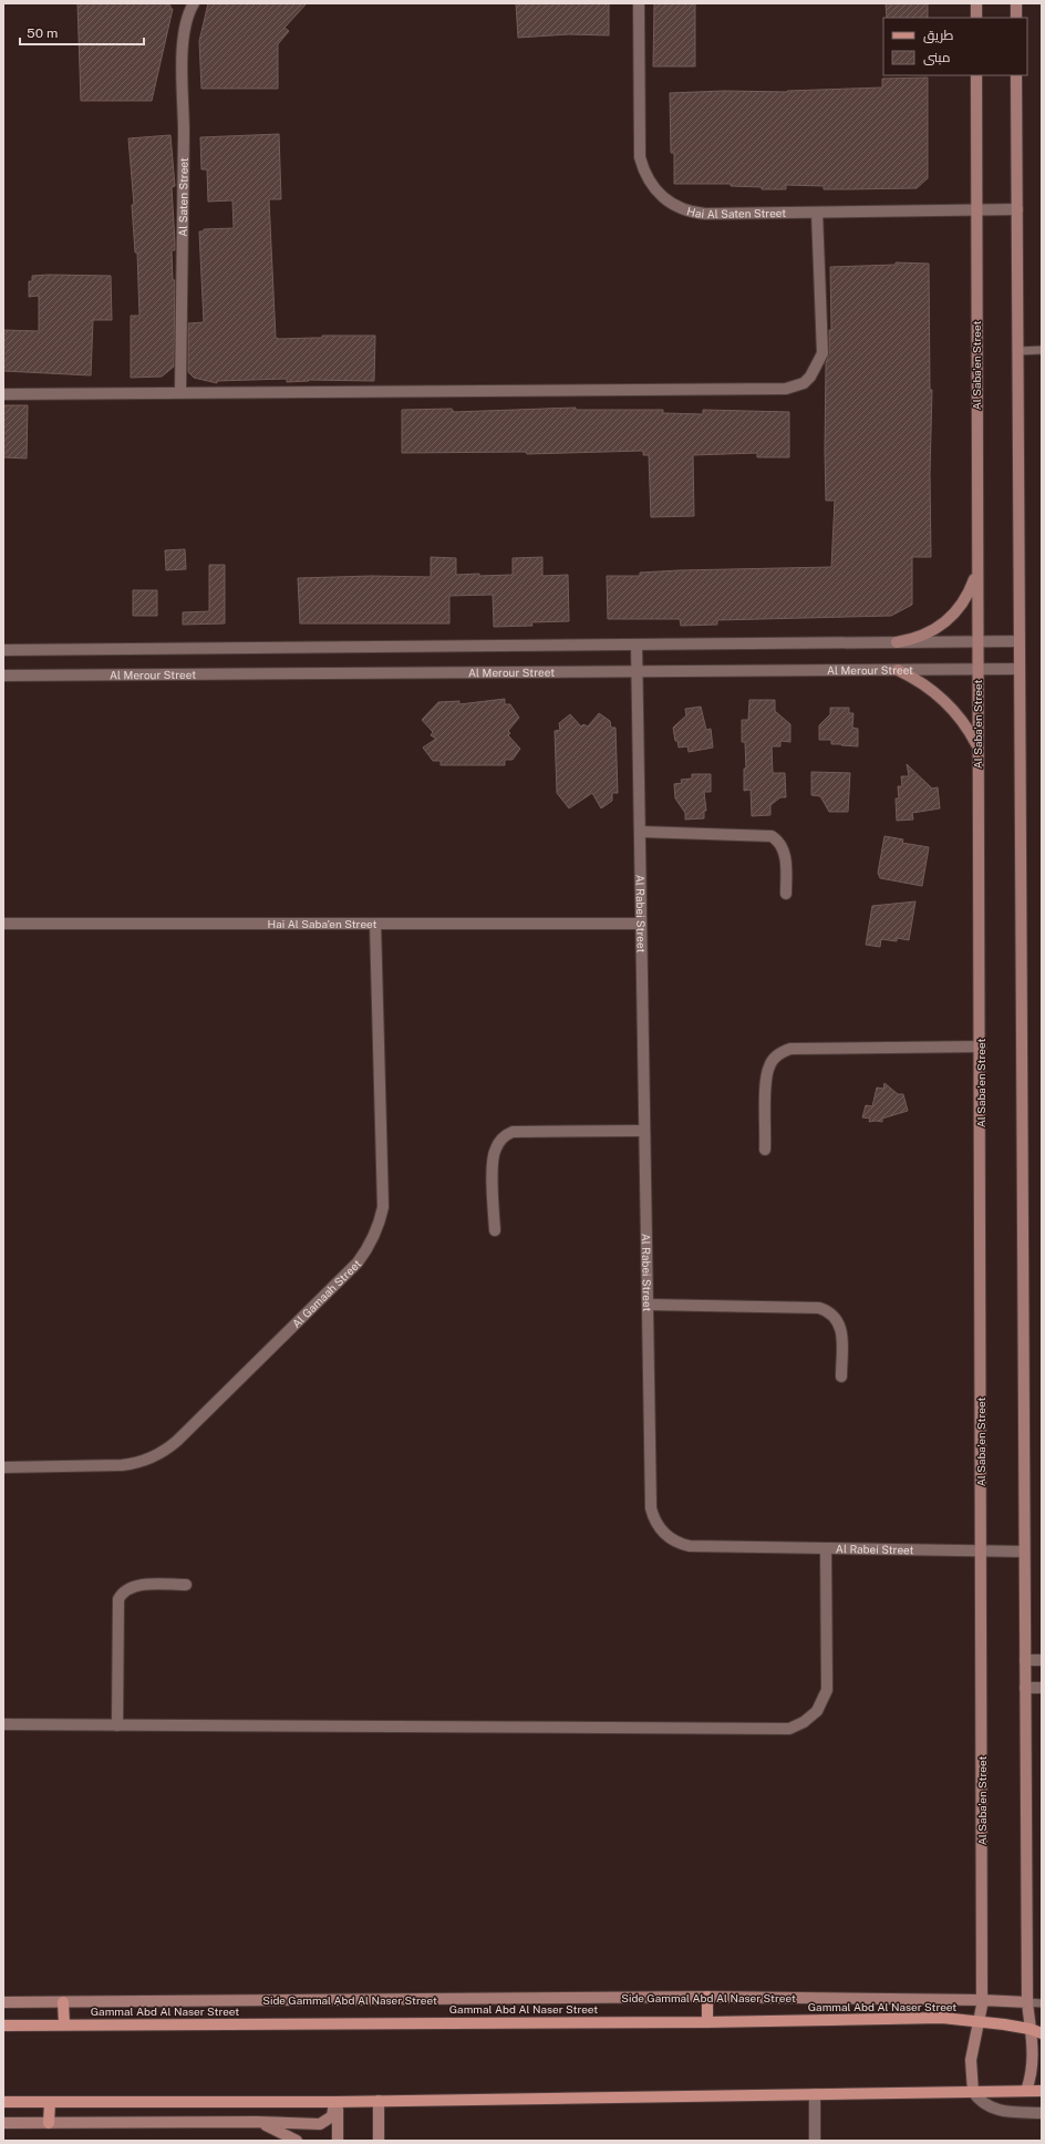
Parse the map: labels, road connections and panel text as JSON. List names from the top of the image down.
{
  "streets": {
    "main road": ["Al Saba'en Street", "Side Gammal Abd Al Naser Street", "Gammal Abd Al Naser Street"],
    "street": [
      "Al Saten Street",
      "Hai Al Saten Street",
      "Al Merour Street",
      "Al Rabei Street",
      "Hai Al Saba'en Street",
      "Al Gamaah Street"
    ]
  },
  "crossings": [
    ["Hai Al Saten Street", "Al Saba'en Street"],
    ["Al Saba'en Street", "Al Merour Street"],
    ["Al Saba'en Street", "Al Rabei Street"],
    ["Al Saba'en Street", "Side Gammal Abd Al Naser Street"],
    ["Al Saba'en Street", "Gammal Abd Al Naser Street"],
    ["Al Merour Street", "Al Rabei Street"],
    ["Al Rabei Street", "Hai Al Saba'en Street"],
    ["Hai Al Saba'en Street", "Al Gamaah Street"]
  ],
  "legend": ["طريق", "مبنى"],
  "scale_bar": "50 m"
}
